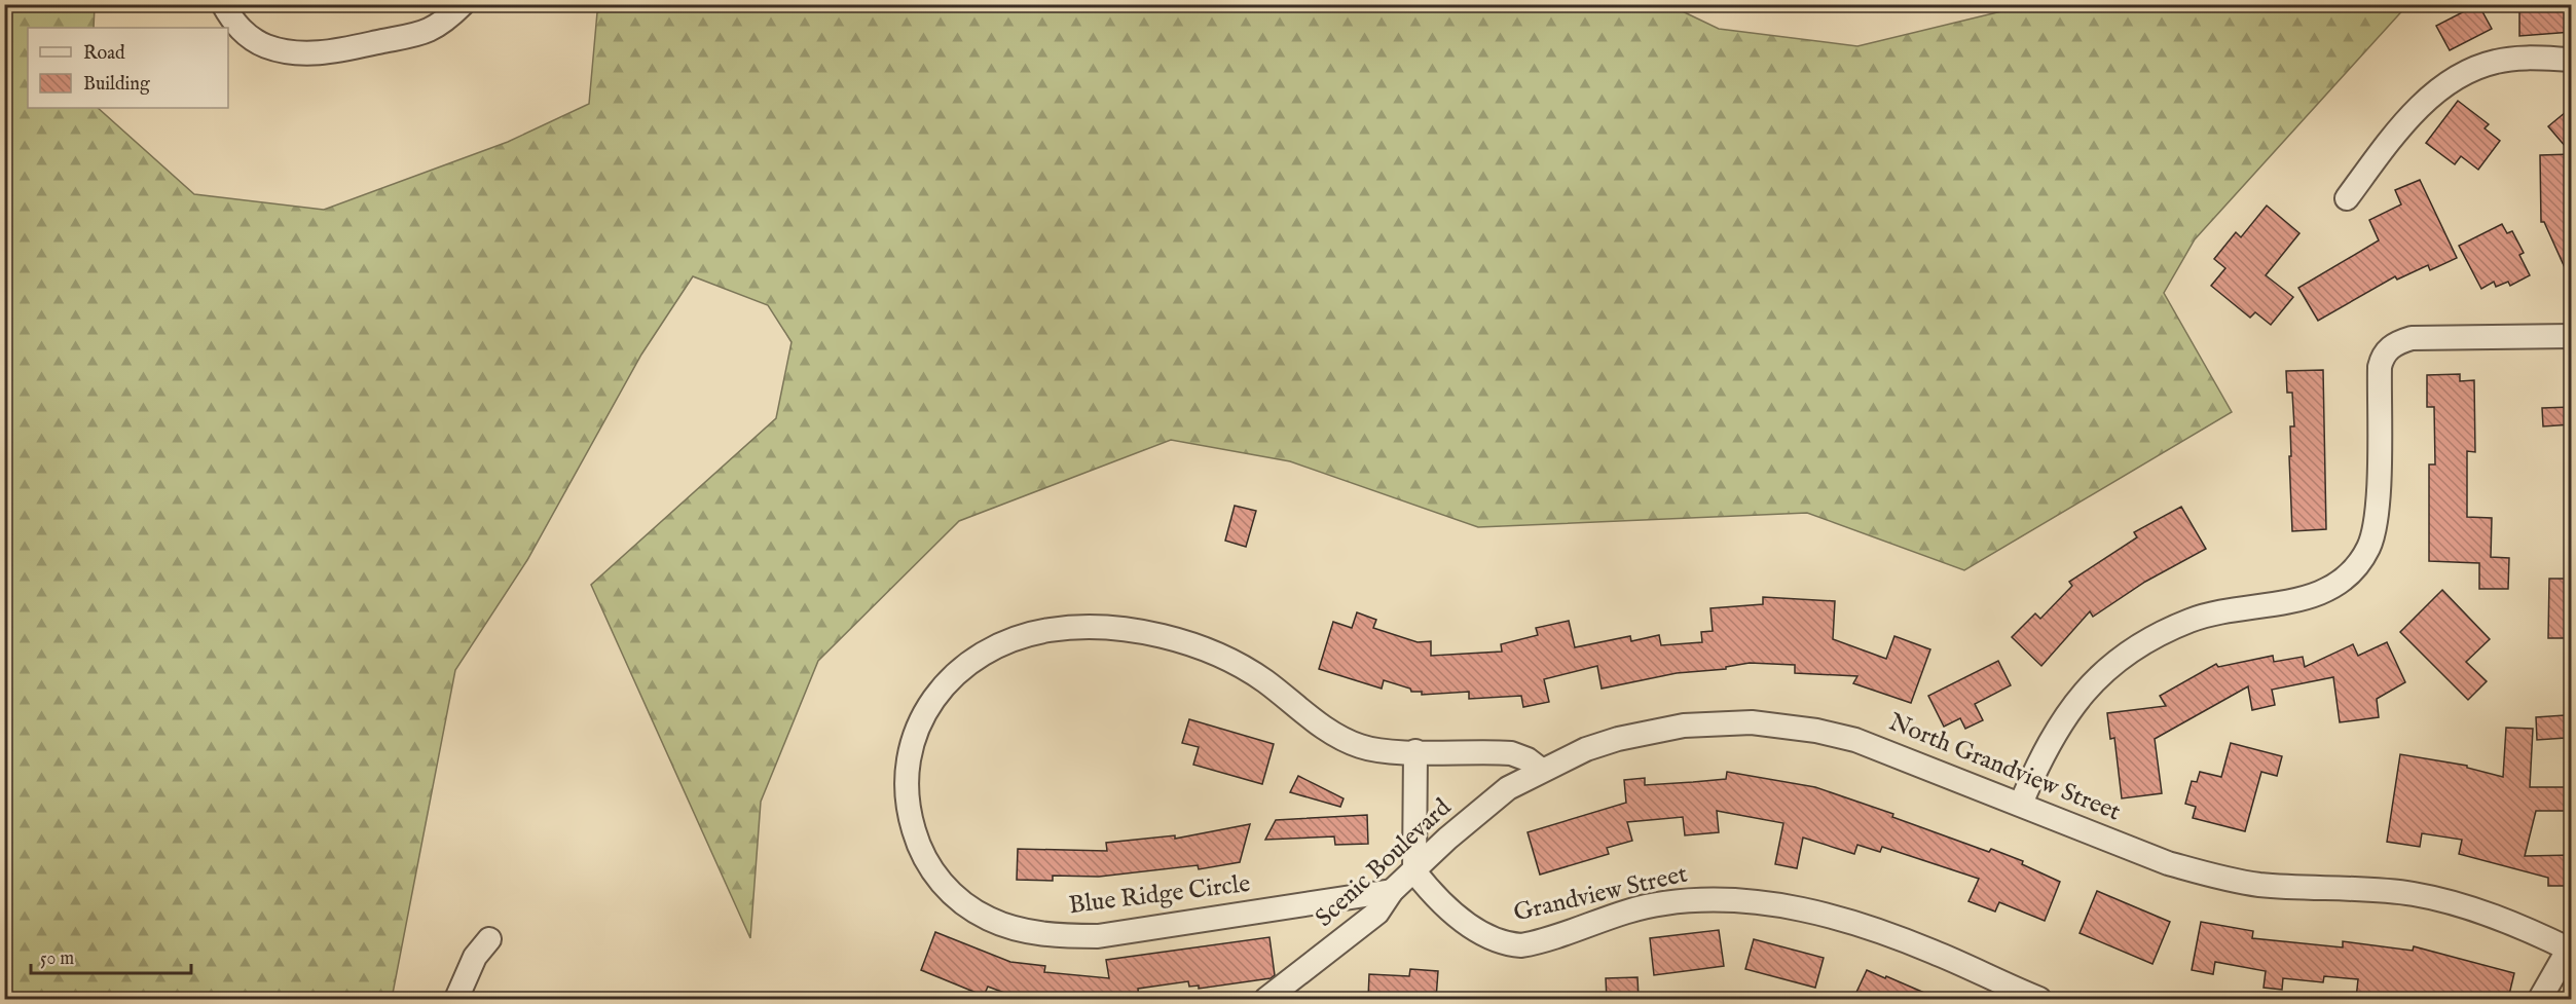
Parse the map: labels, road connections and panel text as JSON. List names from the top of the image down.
{
  "streets": {
    "street": [
      "North Grandview Street",
      "Scenic Boulevard",
      "Grandview Street",
      "Blue Ridge Circle"
    ]
  },
  "crossings": [
    ["North Grandview Street", "Scenic Boulevard"],
    ["Scenic Boulevard", "Grandview Street"],
    ["Scenic Boulevard", "Blue Ridge Circle"]
  ],
  "legend": ["Road", "Building"],
  "scale_bar": "50 m"
}
